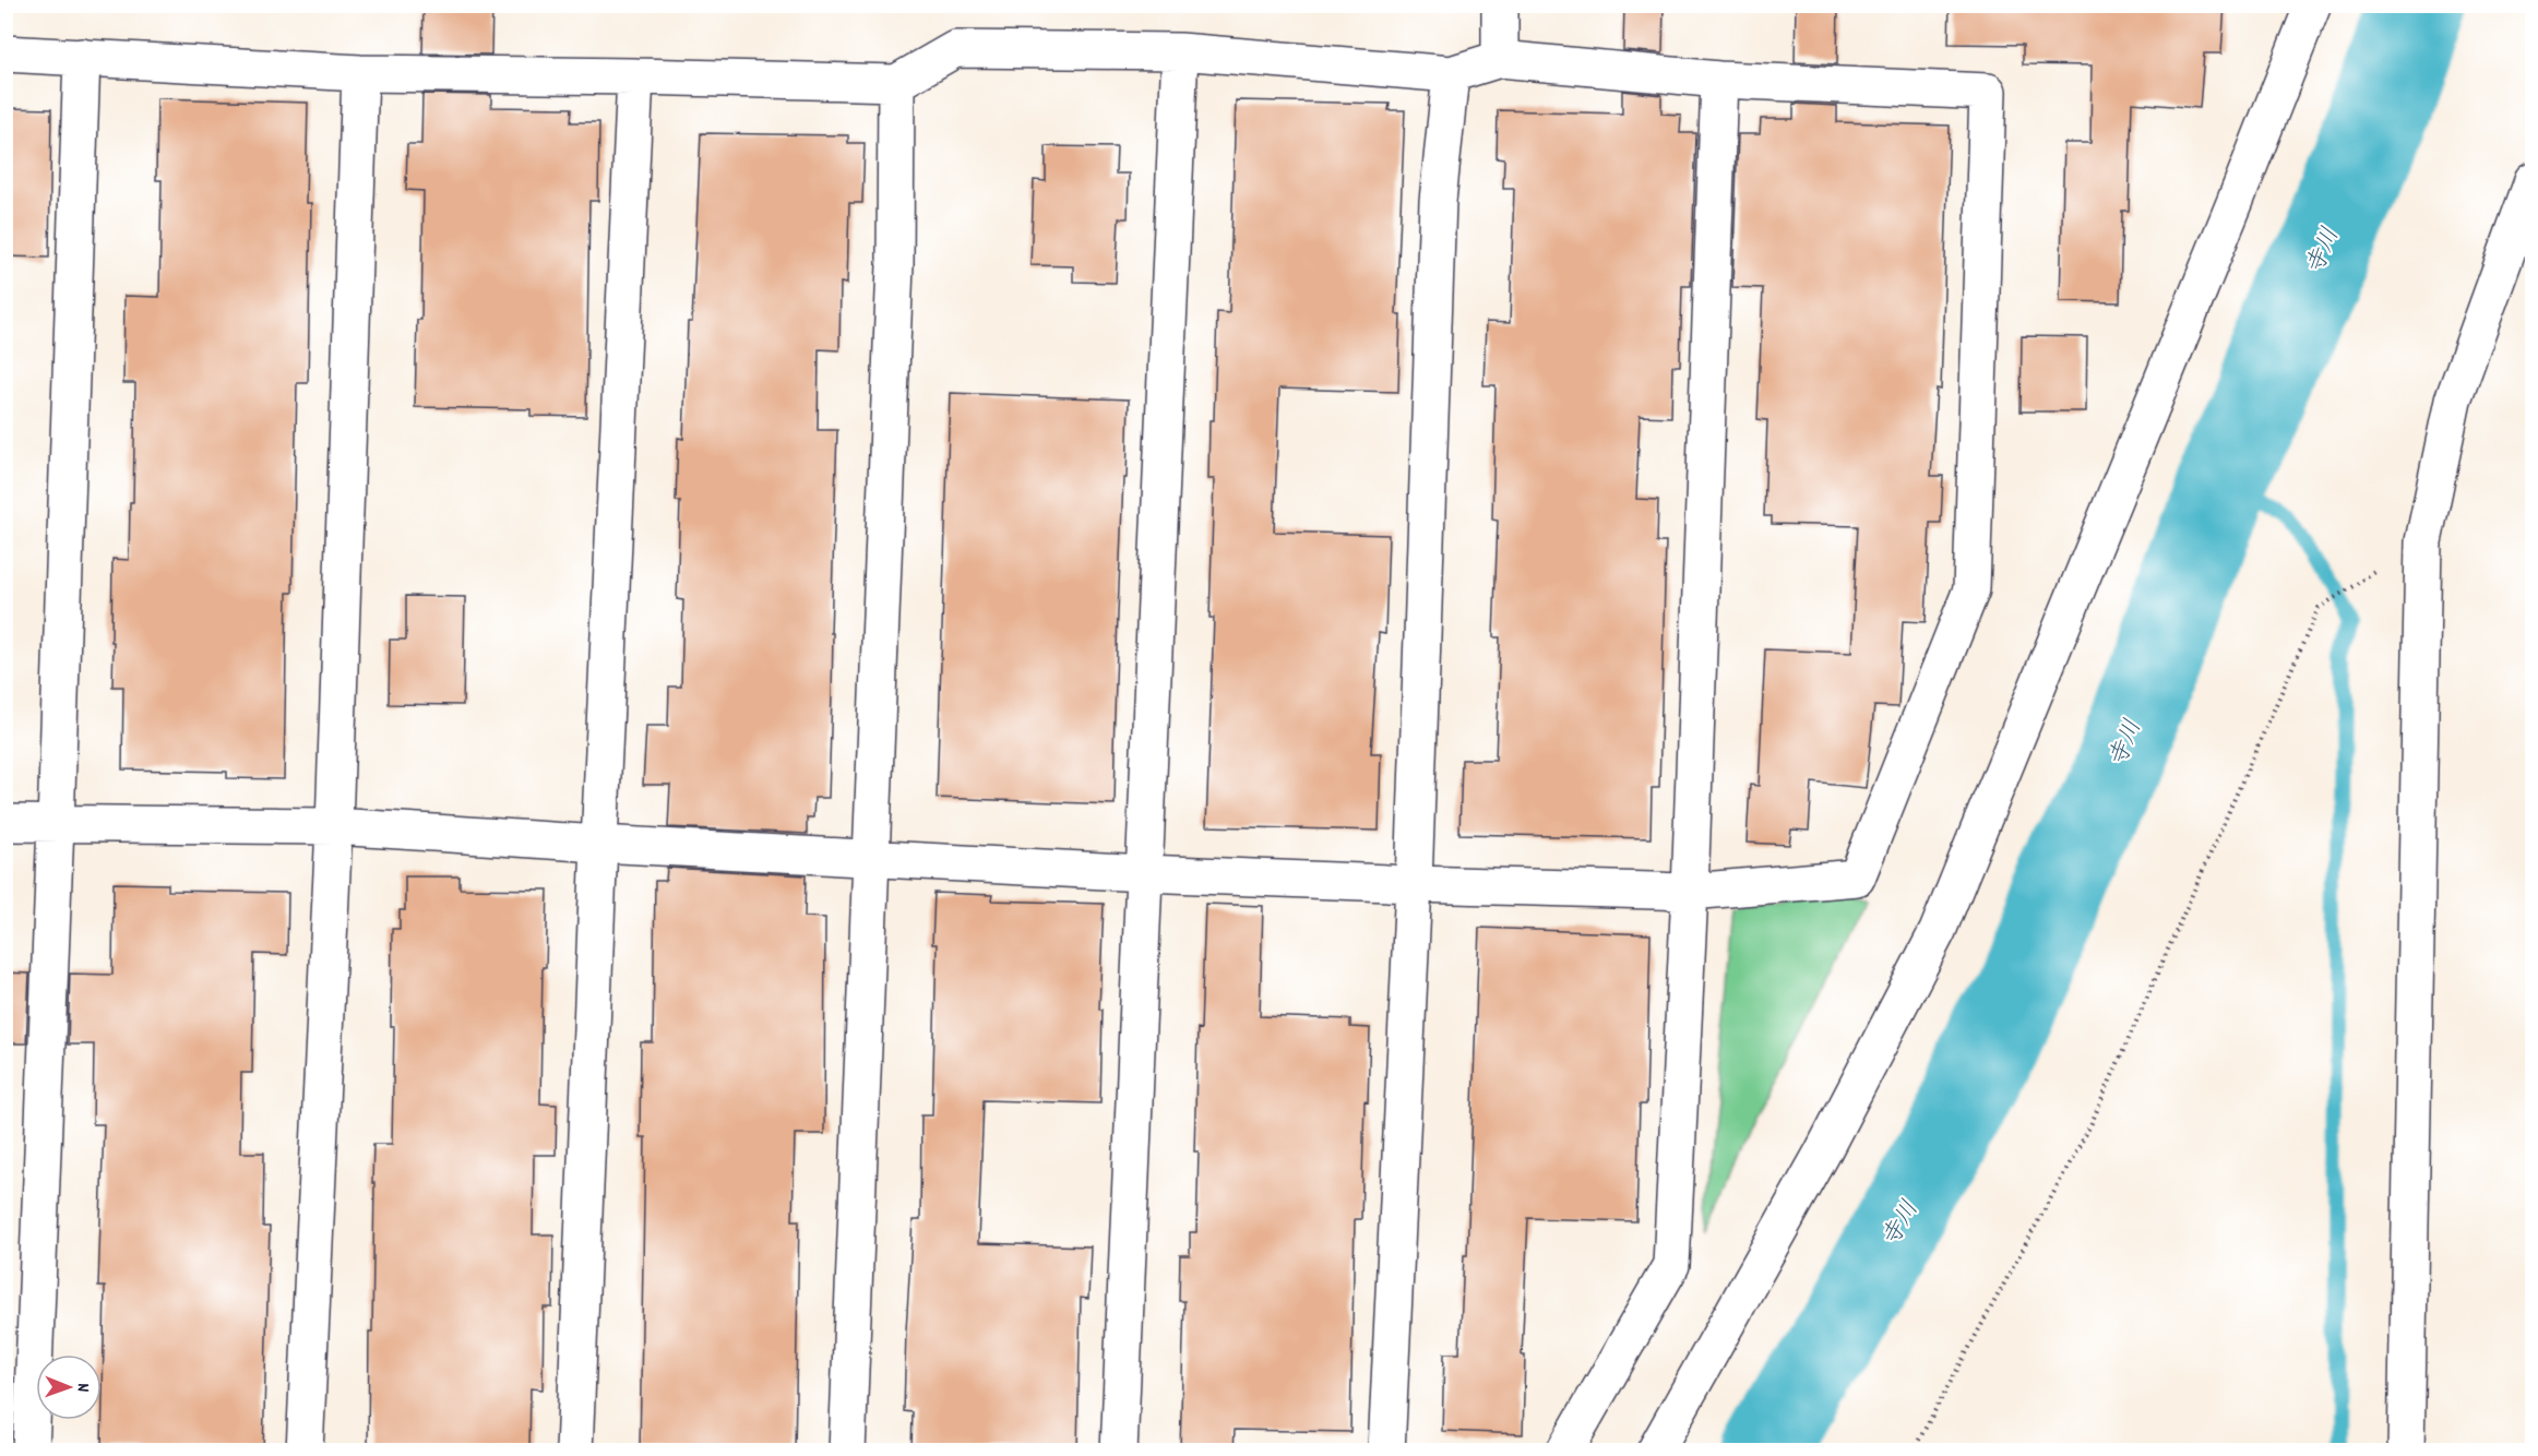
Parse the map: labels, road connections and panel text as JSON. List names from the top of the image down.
{
  "water": ["寺川"],
  "north": "right"
}
